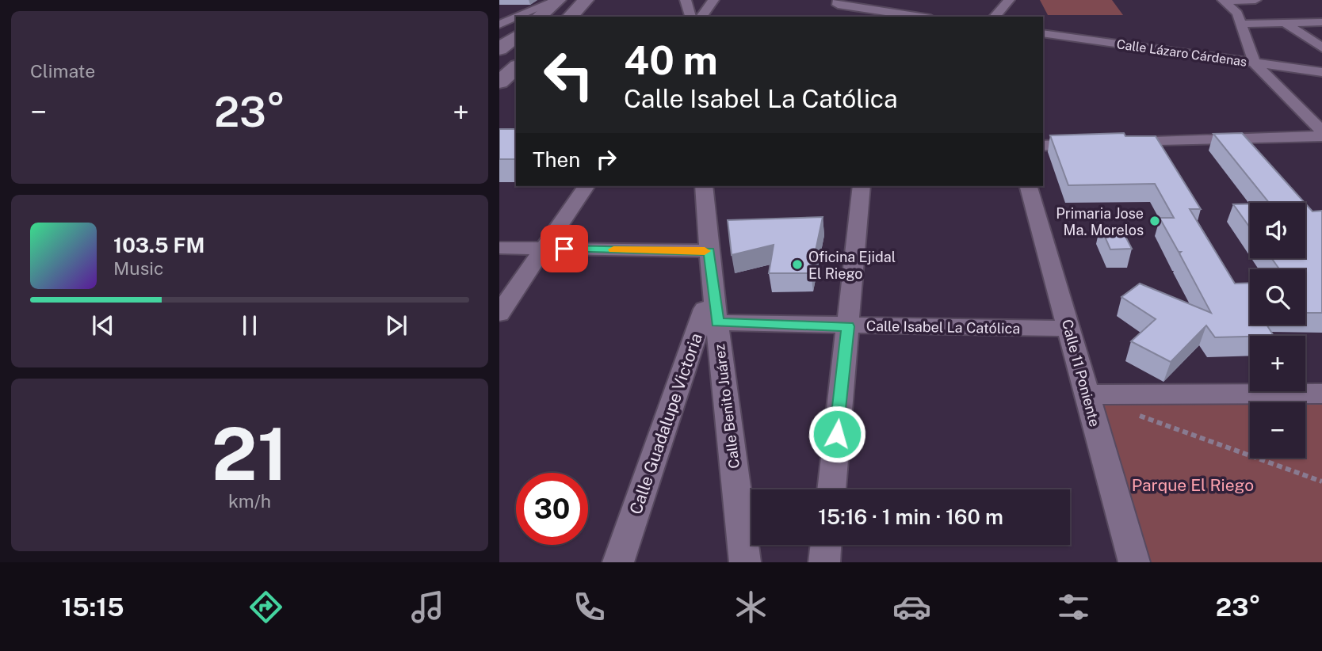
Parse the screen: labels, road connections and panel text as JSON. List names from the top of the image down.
{
  "streets": {
    "street": [
      "Calle Lázaro Cárdenas",
      "Calle Isabel La Católica",
      "Calle 11 Poniente",
      "Calle Benito Juárez",
      "Calle Guadalupe Victoria"
    ]
  },
  "crossings": [
    ["Calle Isabel La Católica", "Calle 11 Poniente"],
    ["Calle Isabel La Católica", "Calle Benito Juárez"],
    ["Calle Isabel La Católica", "Calle Guadalupe Victoria"],
    ["Calle Benito Juárez", "Calle Guadalupe Victoria"]
  ],
  "parks": ["Parque El Riego"],
  "places": ["Primaria Jose Ma. Morelos", "Oficina Ejidal El Riego"],
  "page": {
    "tile": [
      "Climate",
      ["21", "km/h"]
    ],
    "turn": ["40 m", "Calle Isabel La Católica"],
    "heat": ["−", "23°", "+"],
    "then": "Then",
    "map_buttons": ["+", "−"],
    "song": ["103.5 FM", "Music"],
    "limit": "30",
    "trip": "15:16 · 1 min · 160 m",
    "tabs": ["15:15", "23°"]
  }
}
